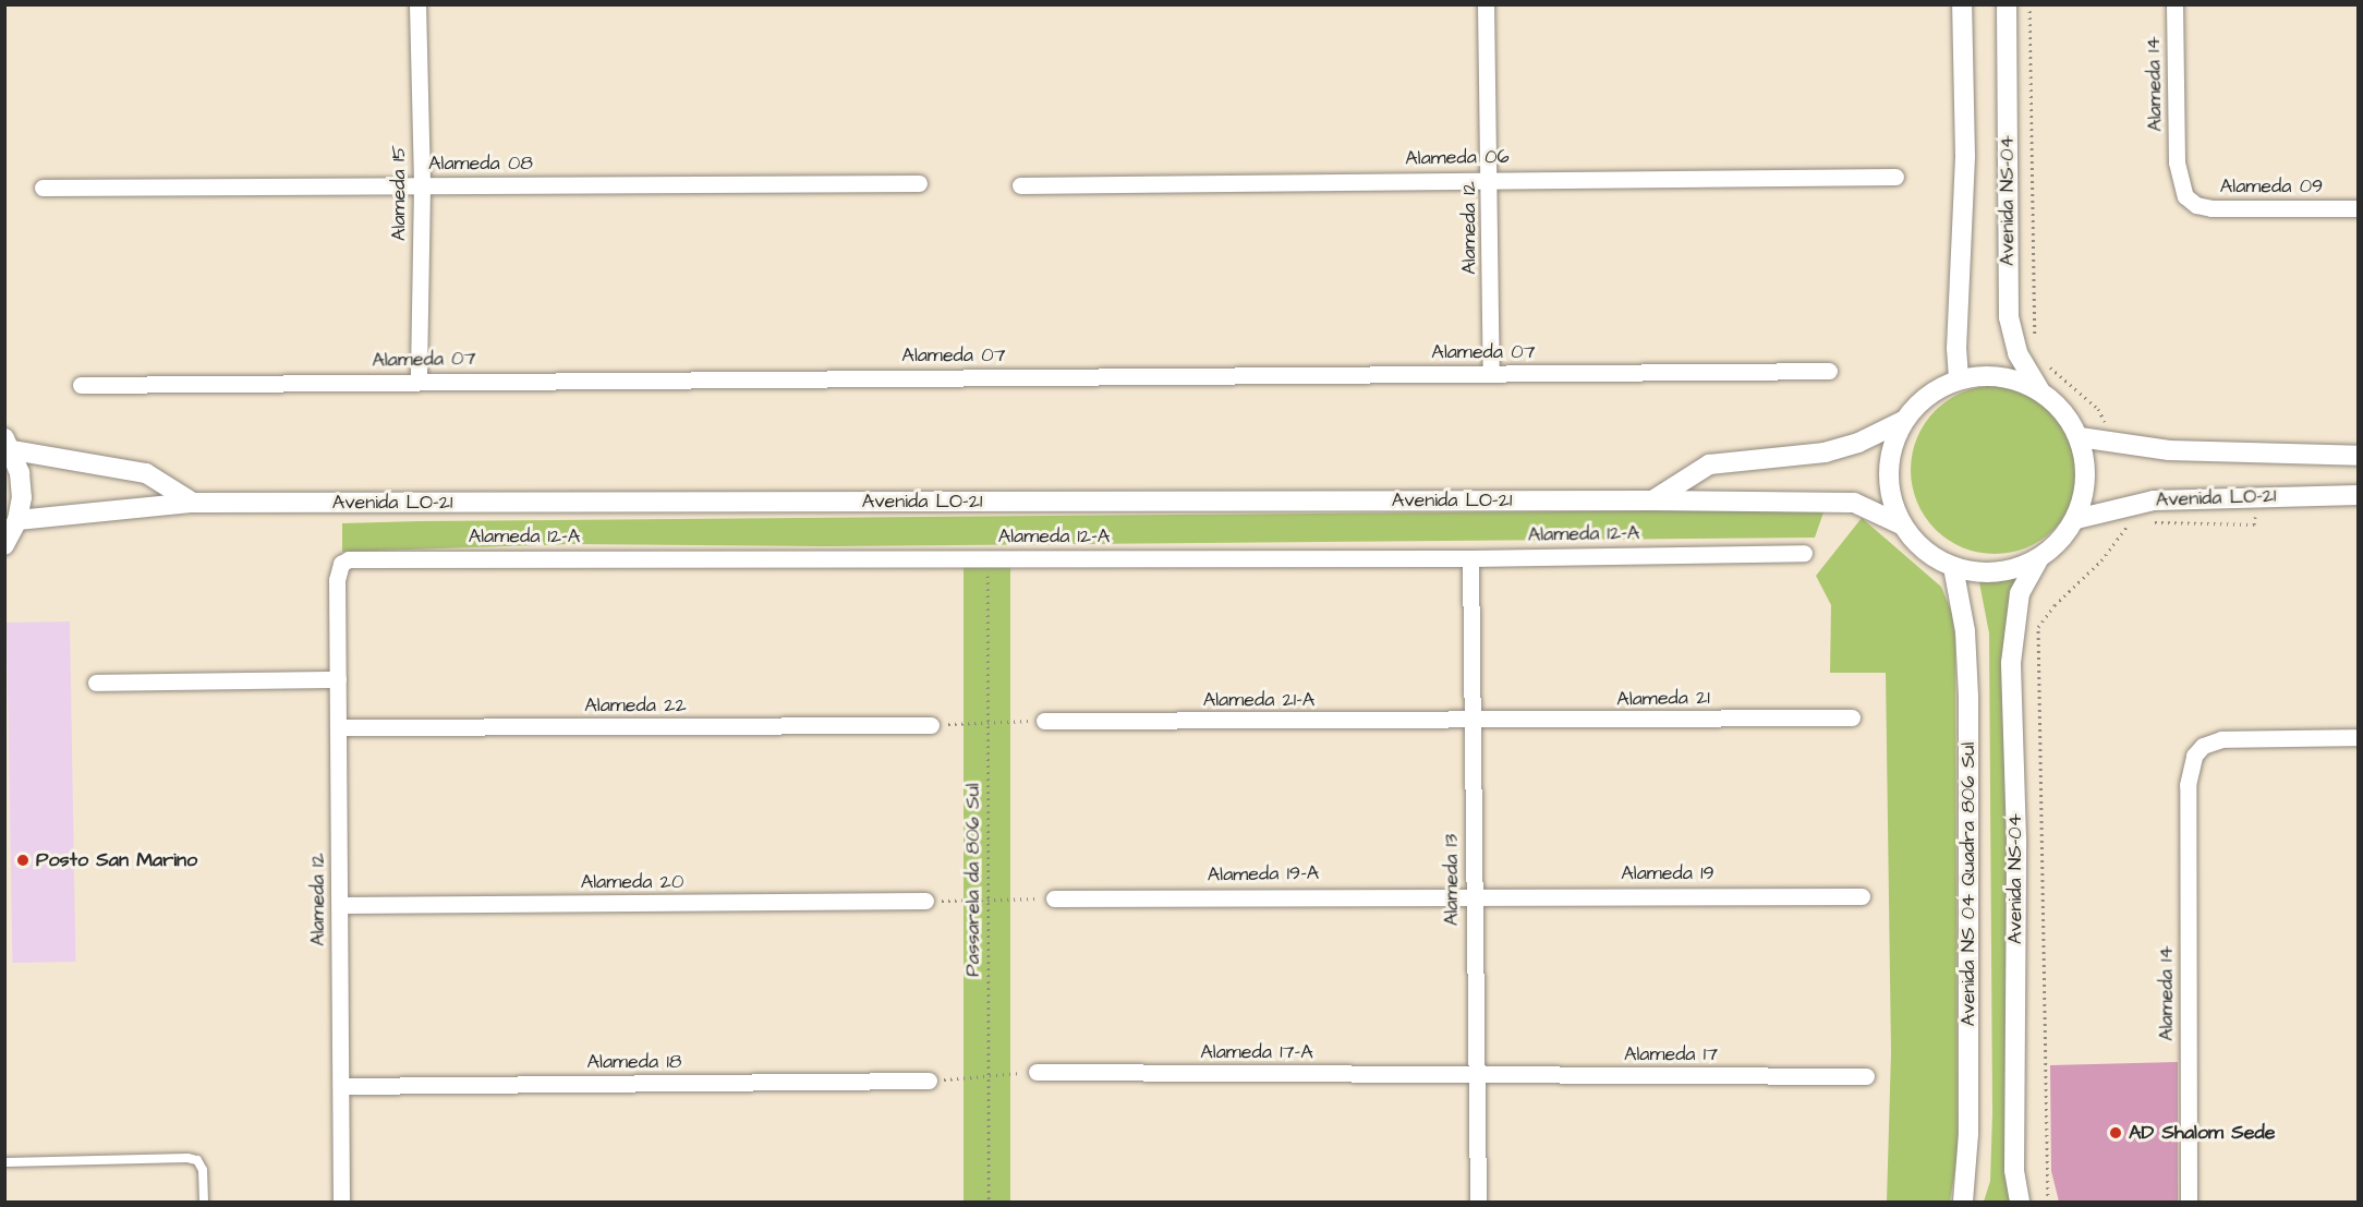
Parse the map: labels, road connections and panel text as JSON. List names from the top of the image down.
{
  "streets": {
    "street": [
      "Alameda 14",
      "Alameda 06",
      "Alameda 08",
      "Alameda 09",
      "Alameda 15",
      "Avenida NS-04",
      "Alameda 12",
      "Alameda 07",
      "Avenida LO-21",
      "Alameda 12-A",
      "Alameda 21",
      "Alameda 21-A",
      "Alameda 22",
      "Alameda 19",
      "Alameda 19-A",
      "Alameda 13",
      "Alameda 20",
      "Avenida NS 04 Quadra 806 Sul",
      "Alameda 17-A",
      "Alameda 17",
      "Alameda 18"
    ],
    "path": ["Passarela da 806 Sul"]
  },
  "crossings": [
    ["Alameda 14", "Alameda 09"],
    ["Alameda 06", "Alameda 12"],
    ["Alameda 08", "Alameda 15"],
    ["Alameda 15", "Alameda 07"],
    ["Avenida NS-04", "Avenida LO-21"],
    ["Avenida NS-04", "Avenida NS 04 Quadra 806 Sul"],
    ["Alameda 12", "Alameda 07"],
    ["Alameda 12", "Alameda 12-A"],
    ["Alameda 12", "Alameda 22"],
    ["Alameda 12", "Alameda 20"],
    ["Alameda 12", "Alameda 18"],
    ["Avenida LO-21", "Avenida NS 04 Quadra 806 Sul"],
    ["Alameda 12-A", "Passarela da 806 Sul"],
    ["Alameda 12-A", "Alameda 13"],
    ["Alameda 21", "Alameda 21-A"],
    ["Alameda 21", "Alameda 13"],
    ["Alameda 21-A", "Alameda 13"],
    ["Alameda 19", "Alameda 19-A"],
    ["Alameda 19", "Alameda 13"],
    ["Alameda 19-A", "Alameda 13"],
    ["Alameda 13", "Alameda 17-A"],
    ["Alameda 13", "Alameda 17"],
    ["Alameda 17-A", "Alameda 17"]
  ],
  "places": ["Posto San Marino", "AD Shalom Sede"]
}
